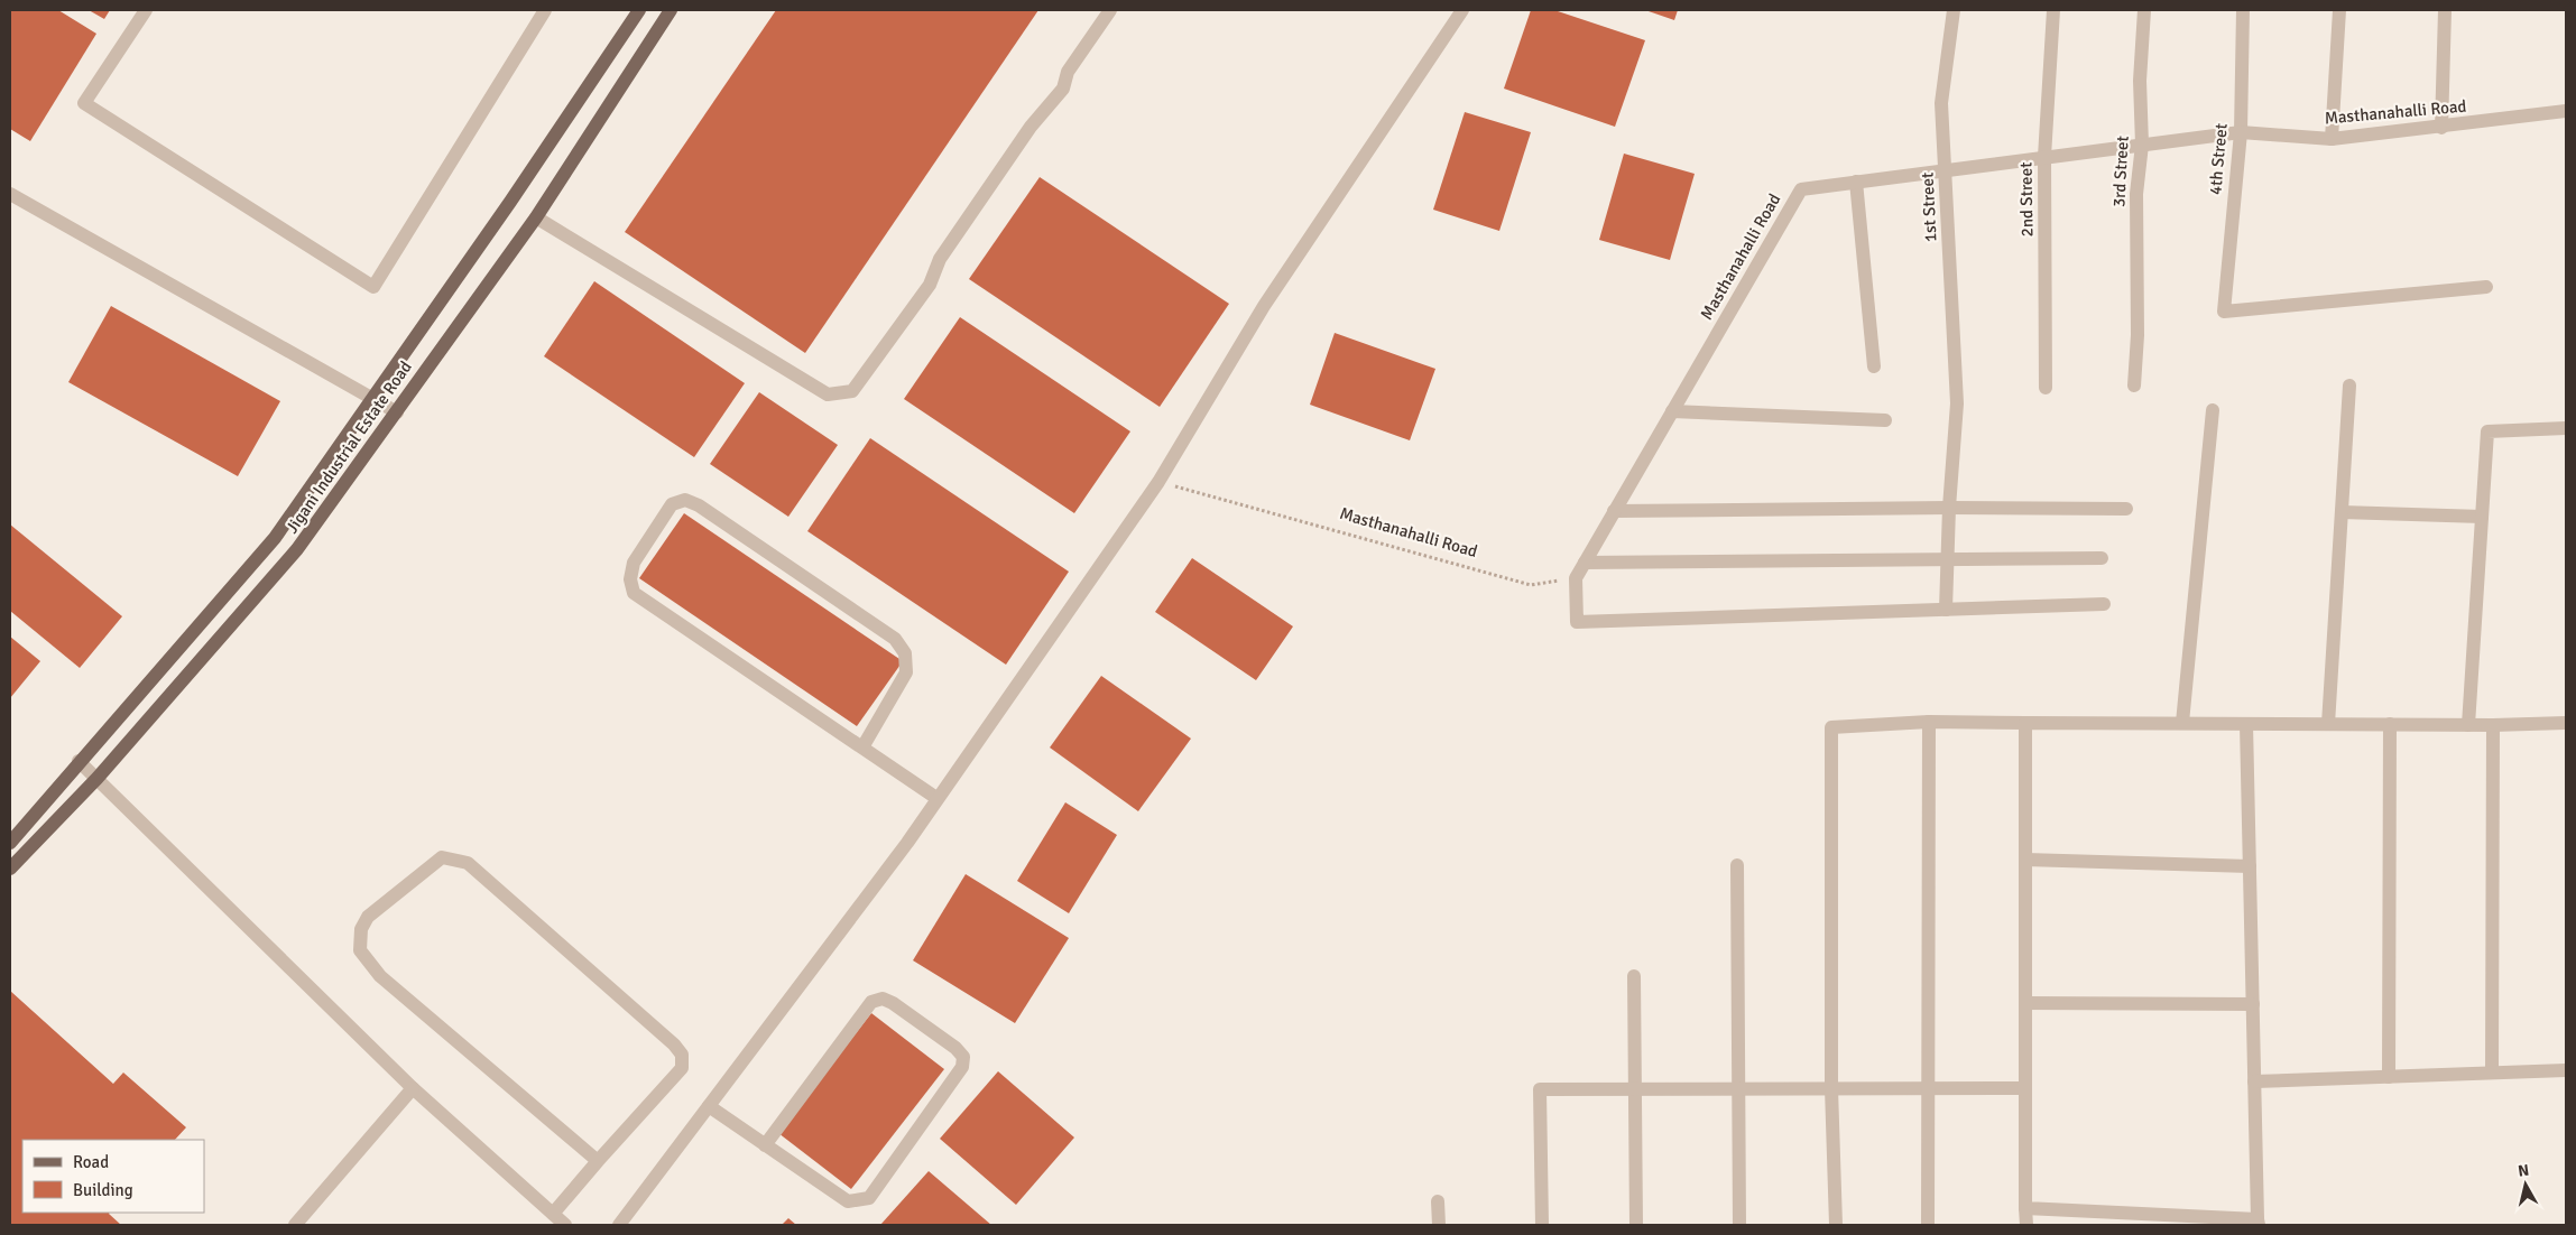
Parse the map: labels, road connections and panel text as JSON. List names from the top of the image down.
{
  "streets": {
    "main road": ["Jigani Industrial Estate Road"],
    "street": [
      "Masthanahalli Road",
      "4th Street",
      "3rd Street",
      "2nd Street",
      "1st Street"
    ]
  },
  "crossings": [
    ["Masthanahalli Road", "4th Street"],
    ["Masthanahalli Road", "3rd Street"],
    ["Masthanahalli Road", "2nd Street"],
    ["Masthanahalli Road", "1st Street"]
  ],
  "legend": ["Road", "Building"],
  "north": "top"
}
